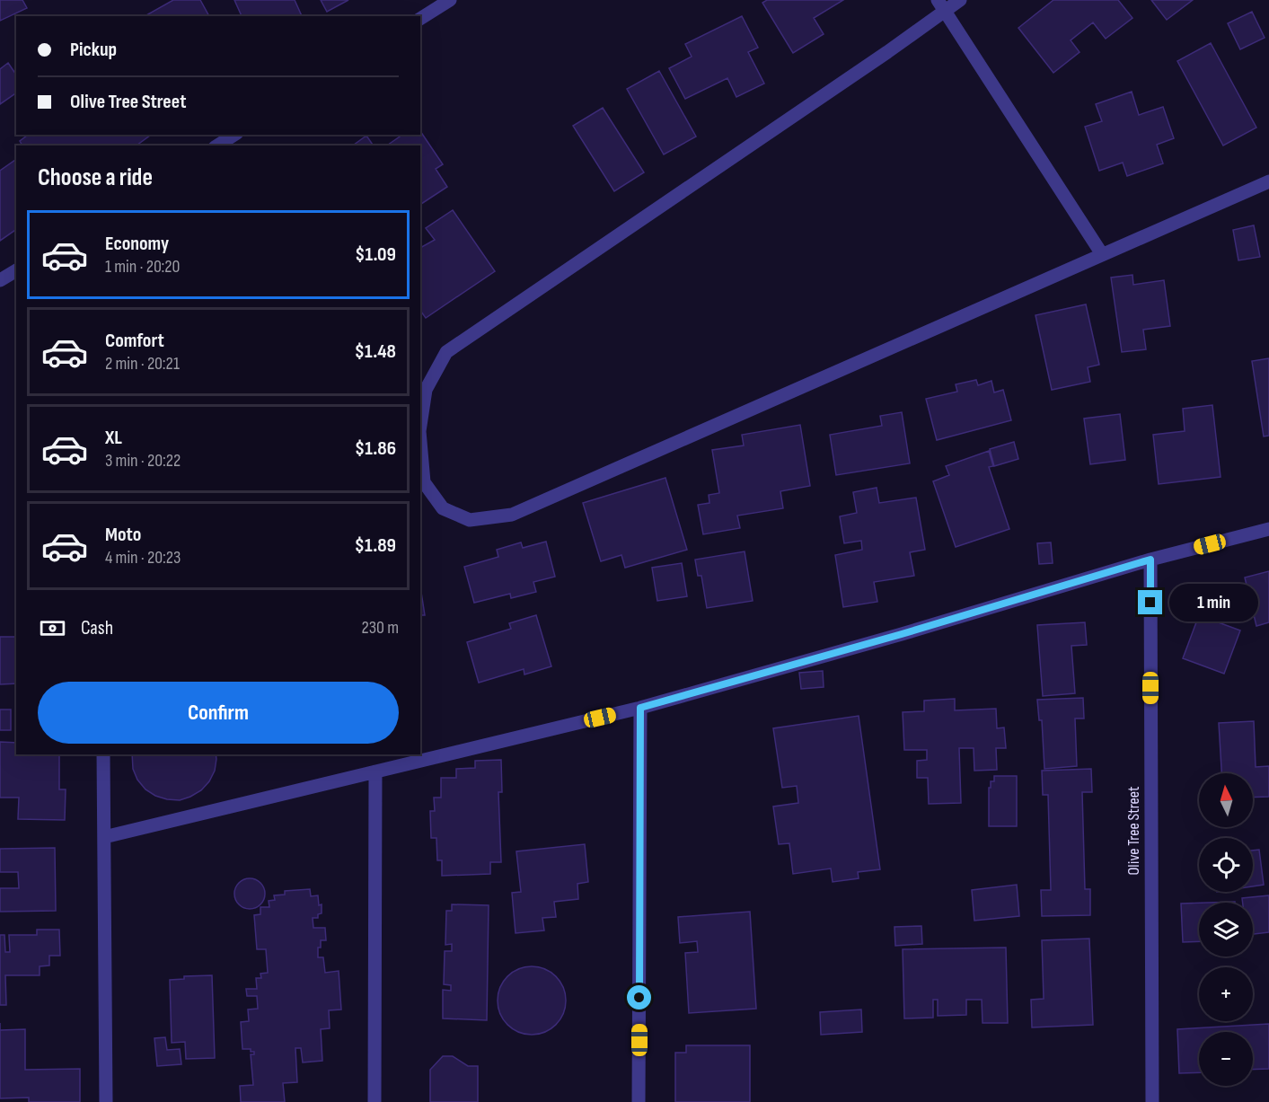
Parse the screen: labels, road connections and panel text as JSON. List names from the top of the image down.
{
  "streets": {
    "street": ["Olive Tree Street"]
  },
  "north": "top",
  "page": {
    "banner": ["Pickup", "Olive Tree Street"],
    "heading": "Choose a ride",
    "list": [
      {
        "name": "Economy",
        "note": "1 min · 20:20",
        "value": "$1.09"
      },
      {
        "name": "Comfort",
        "note": "2 min · 20:21",
        "value": "$1.48"
      },
      {
        "name": "XL",
        "note": "3 min · 20:22",
        "value": "$1.86"
      },
      {
        "name": "Moto",
        "note": "4 min · 20:23",
        "value": "$1.89"
      }
    ],
    "bubble": "1 min",
    "pay": ["Cash", "230 m"],
    "buttons": "Confirm",
    "map_buttons": ["+", "−"]
  }
}
